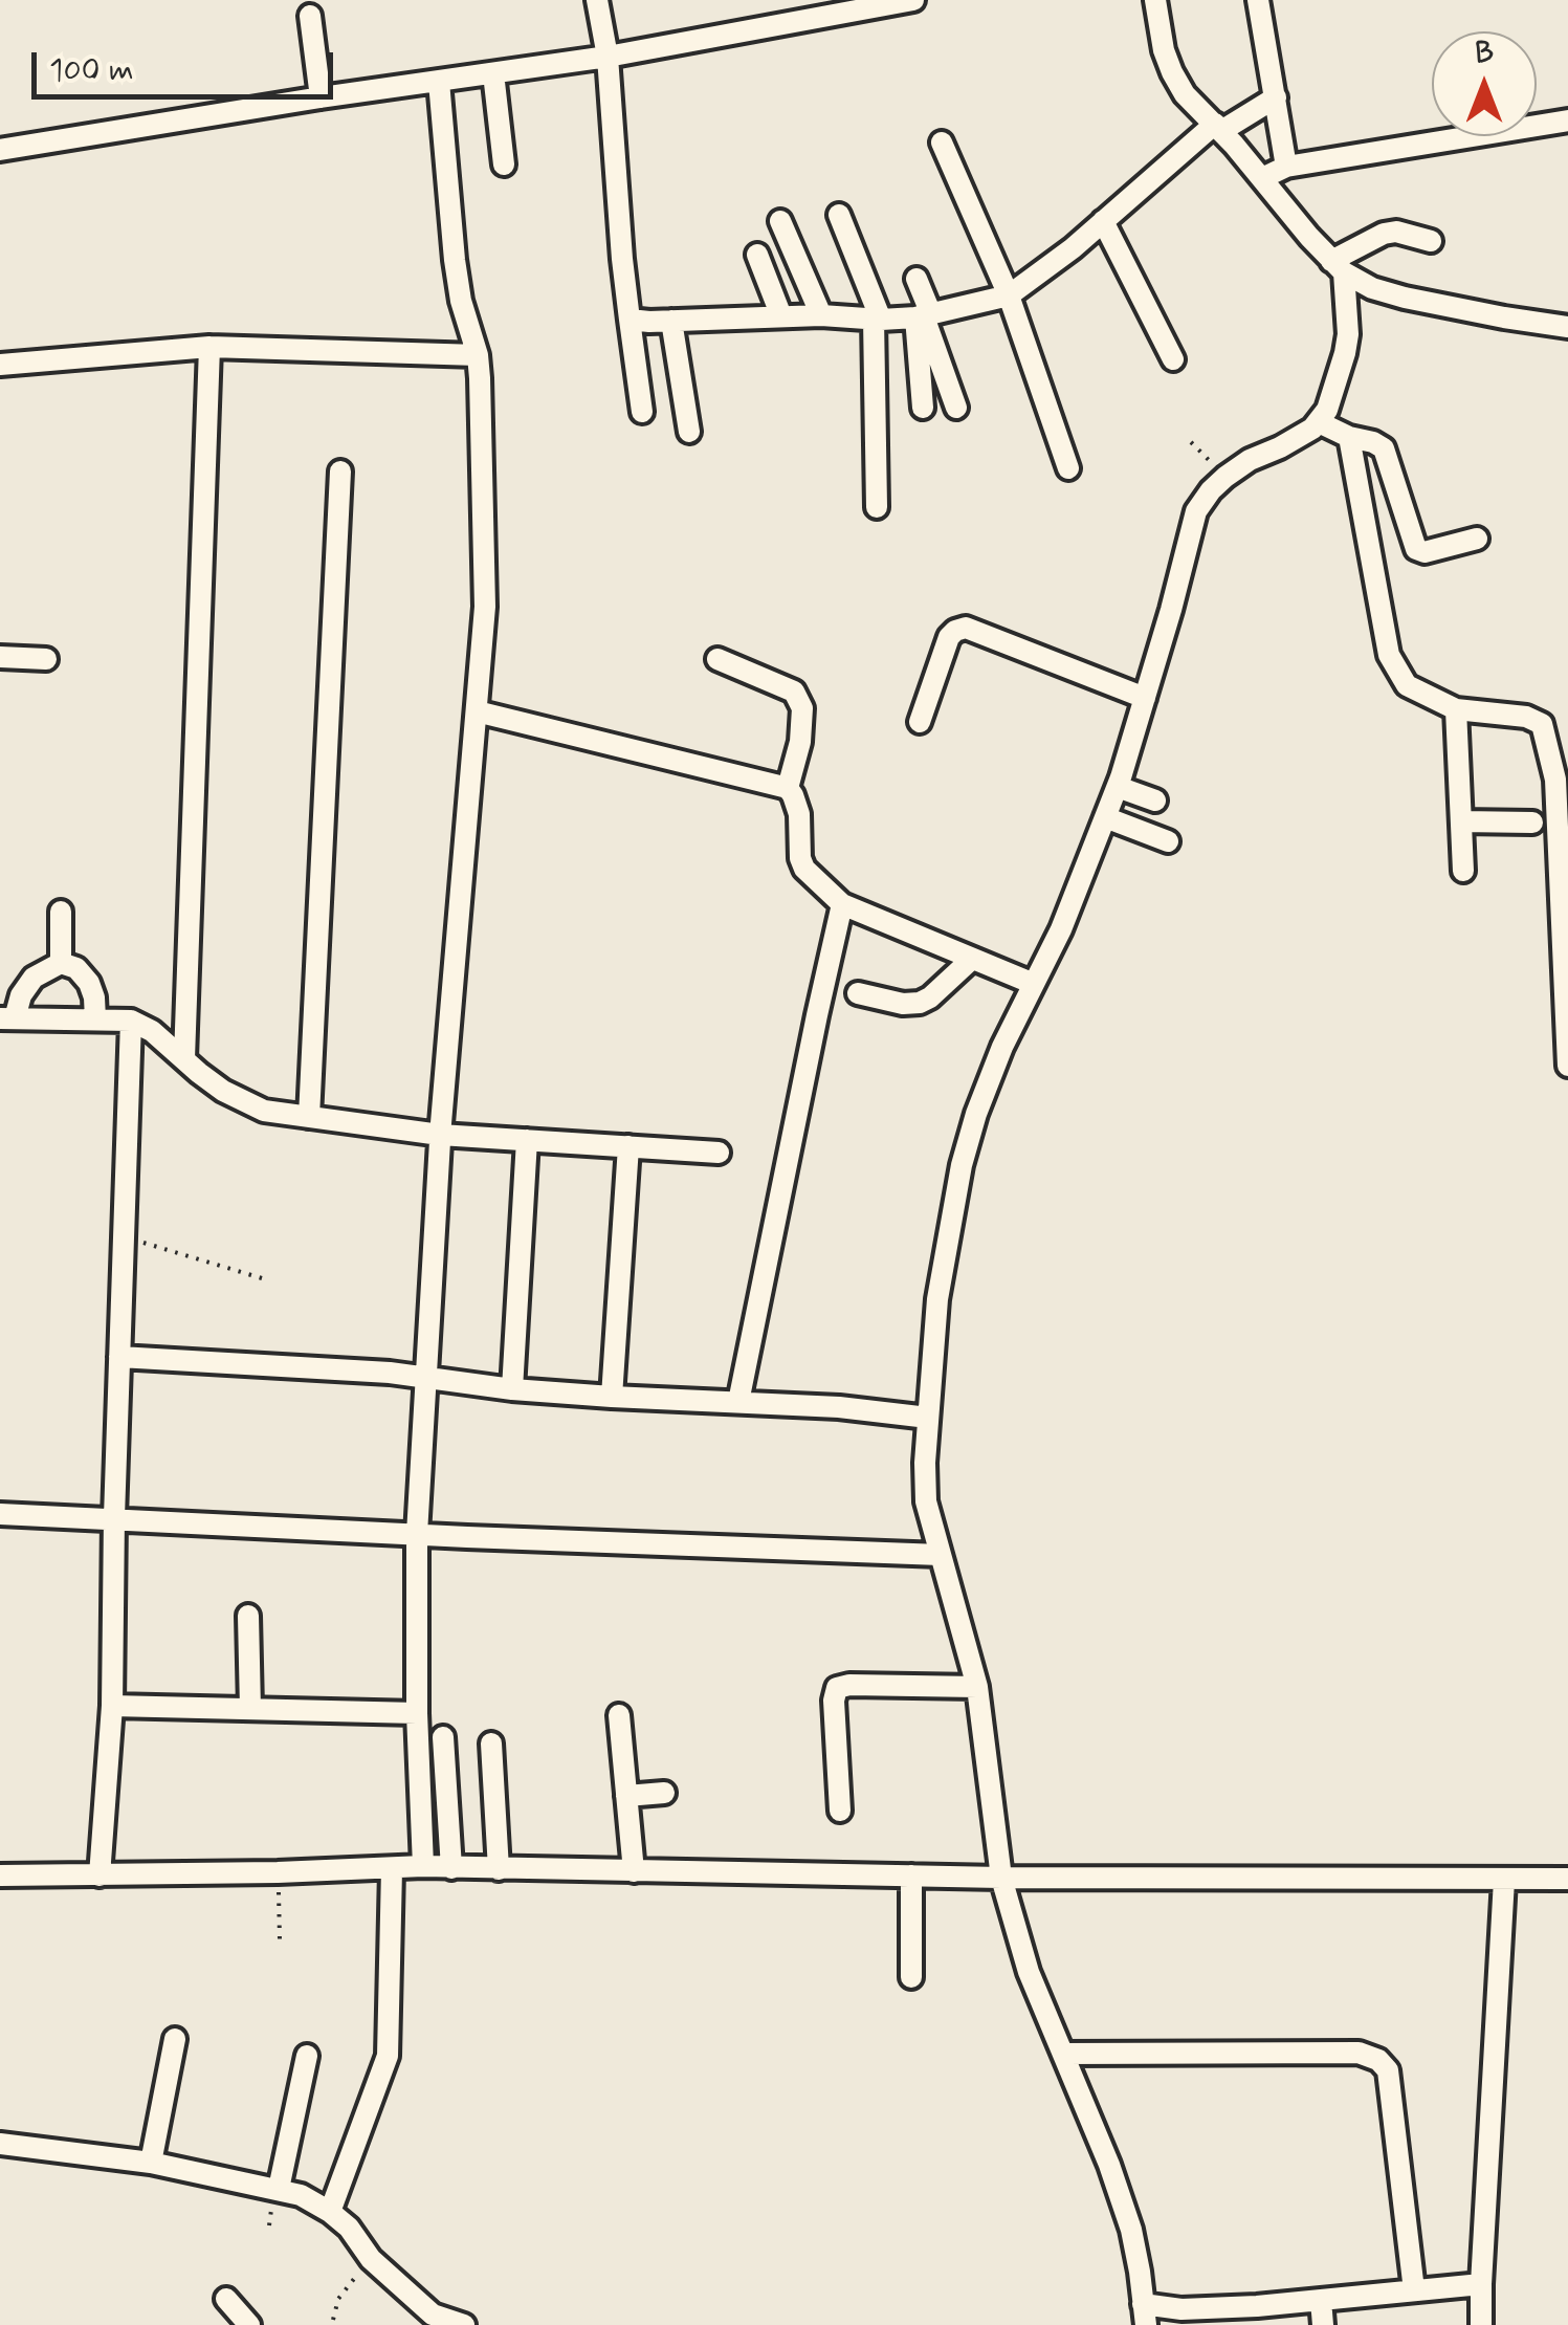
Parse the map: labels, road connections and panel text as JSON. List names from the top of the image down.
{
  "scale_bar": "100 m",
  "north": "top"
}
